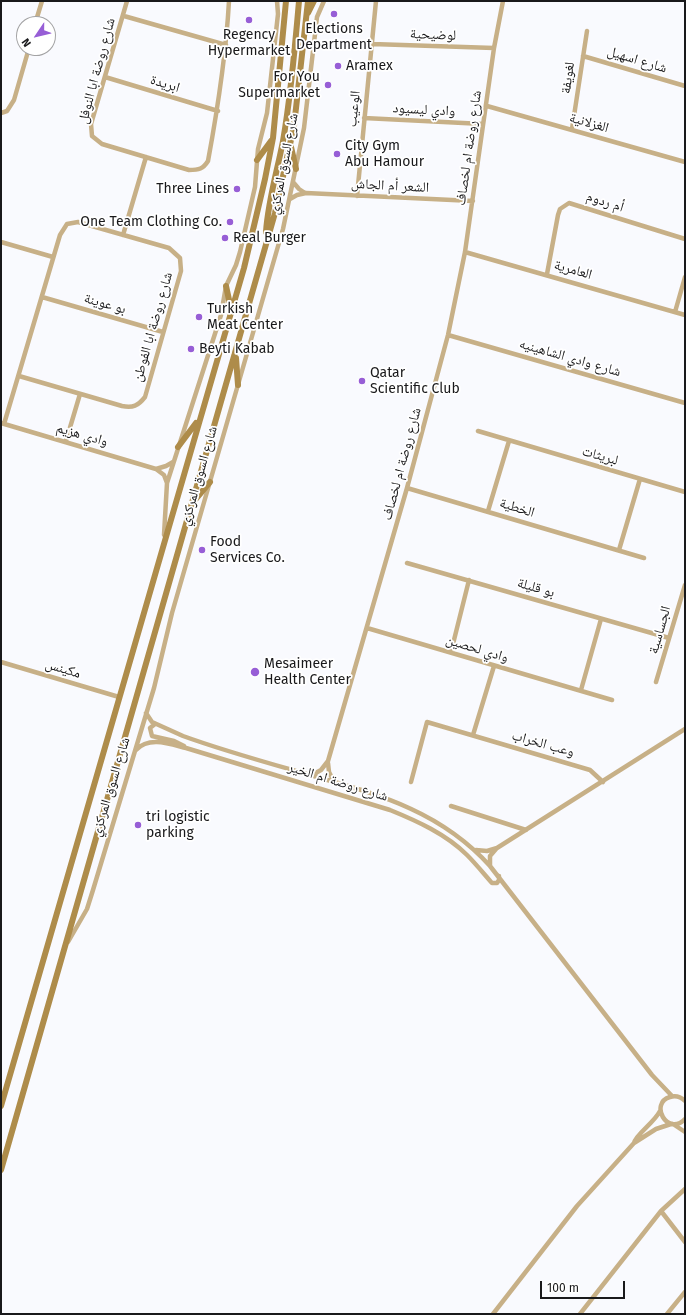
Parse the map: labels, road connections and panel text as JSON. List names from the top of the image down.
{
  "streets": {
    "main road": ["شارع السوق المركزي"],
    "street": [
      "لوضيحية",
      "شارع اسهيل",
      "شارع روضة ابا النوفل",
      "لغويفة",
      "ابريدة",
      "الوعيب",
      "وادي ليسيود",
      "الغزلانية",
      "شارع روضة ام لخصاف",
      "الشعر أم الجاش",
      "أم ردوم",
      "العامرية",
      "بو عوينة",
      "شارع روضة ابا الفوطن",
      "شارع وادي الشاهينيه",
      "وادي هزيم",
      "لبريثات",
      "الخطية",
      "بو قليلة",
      "الجساسية",
      "وادي لحصين",
      "مكينس",
      "وعب الخراب",
      "شارع روضة ام الخير"
    ]
  },
  "crossings": [
    ["لوضيحية", "الوعيب"],
    ["لوضيحية", "شارع روضة ام لخصاف"],
    ["شارع اسهيل", "لغويفة"],
    ["شارع روضة ابا النوفل", "ابريدة"],
    ["لغويفة", "الغزلانية"],
    ["الوعيب", "وادي ليسيود"],
    ["الوعيب", "الشعر أم الجاش"],
    ["وادي ليسيود", "شارع روضة ام لخصاف"],
    ["الغزلانية", "شارع روضة ام لخصاف"],
    ["شارع روضة ام لخصاف", "الشعر أم الجاش"],
    ["شارع روضة ام لخصاف", "العامرية"],
    ["شارع روضة ام لخصاف", "شارع وادي الشاهينيه"],
    ["شارع روضة ام لخصاف", "الخطية"],
    ["شارع روضة ام لخصاف", "وادي لحصين"],
    ["شارع السوق المركزي", "الشعر أم الجاش"],
    ["شارع السوق المركزي", "مكينس"],
    ["شارع السوق المركزي", "شارع روضة ام الخير"],
    ["أم ردوم", "العامرية"],
    ["بو عوينة", "شارع روضة ابا الفوطن"],
    ["شارع روضة ابا الفوطن", "وادي هزيم"],
    ["بو قليلة", "الجساسية"]
  ],
  "places": [
    "Elections Department",
    "Regency Hypermarket",
    "Aramex",
    "For You Supermarket",
    "City Gym Abu Hamour",
    "Three Lines",
    "One Team Clothing Co.",
    "Real Burger",
    "Turkish Meat Center",
    "Beyti Kabab",
    "Qatar Scientific Club",
    "Food Services Co.",
    "Mesaimeer Health Center",
    "tri logistic parking"
  ],
  "scale_bar": "100 m",
  "north": "bottom left"
}
